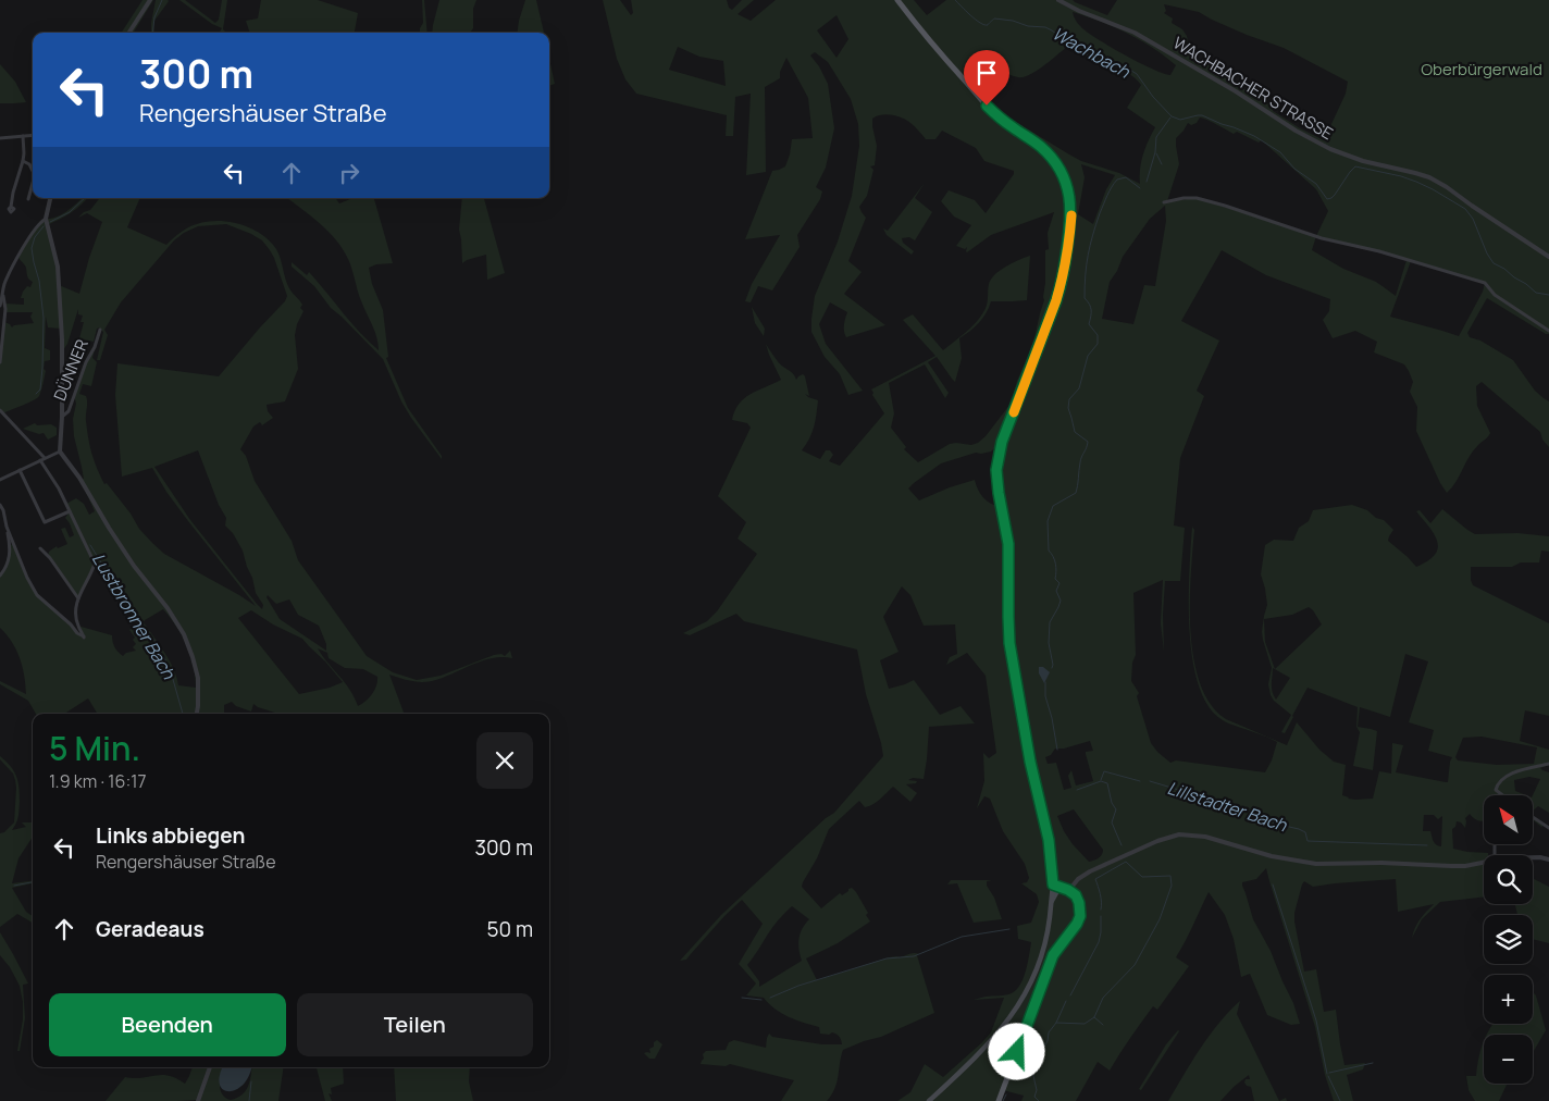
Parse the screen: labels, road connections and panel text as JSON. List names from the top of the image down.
{
  "streets": {
    "street": ["WACHBACHER STRASSE", "DÜNNER"]
  },
  "water": ["Wachbach", "Lustbronner Bach", "Lillstadter Bach"],
  "parks": ["Oberbürgerwald"],
  "north": "top left",
  "page": {
    "turn": ["300 m", "Rengershäuser Straße"],
    "heading": ["5 Min.", "1.9 km · 16:17"],
    "map_buttons": ["+", "−"],
    "list": [
      {
        "name": "Links abbiegen",
        "note": "Rengershäuser Straße",
        "value": "300 m"
      },
      {
        "name": "Geradeaus",
        "value": "50 m"
      }
    ],
    "buttons": ["Beenden", "Teilen"]
  }
}
